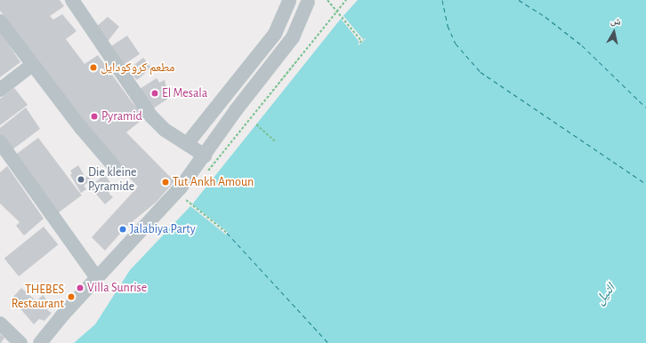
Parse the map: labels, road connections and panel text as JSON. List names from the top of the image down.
{
  "water": ["النيل"],
  "places": [
    "مطعم كروكودايل",
    "El Mesala",
    "Pyramid",
    "Die kleine Pyramide",
    "Tut Ankh Amoun",
    "Jalabiya Party",
    "Villa Sunrise",
    "THEBES Restaurant"
  ],
  "north": "top"
}
